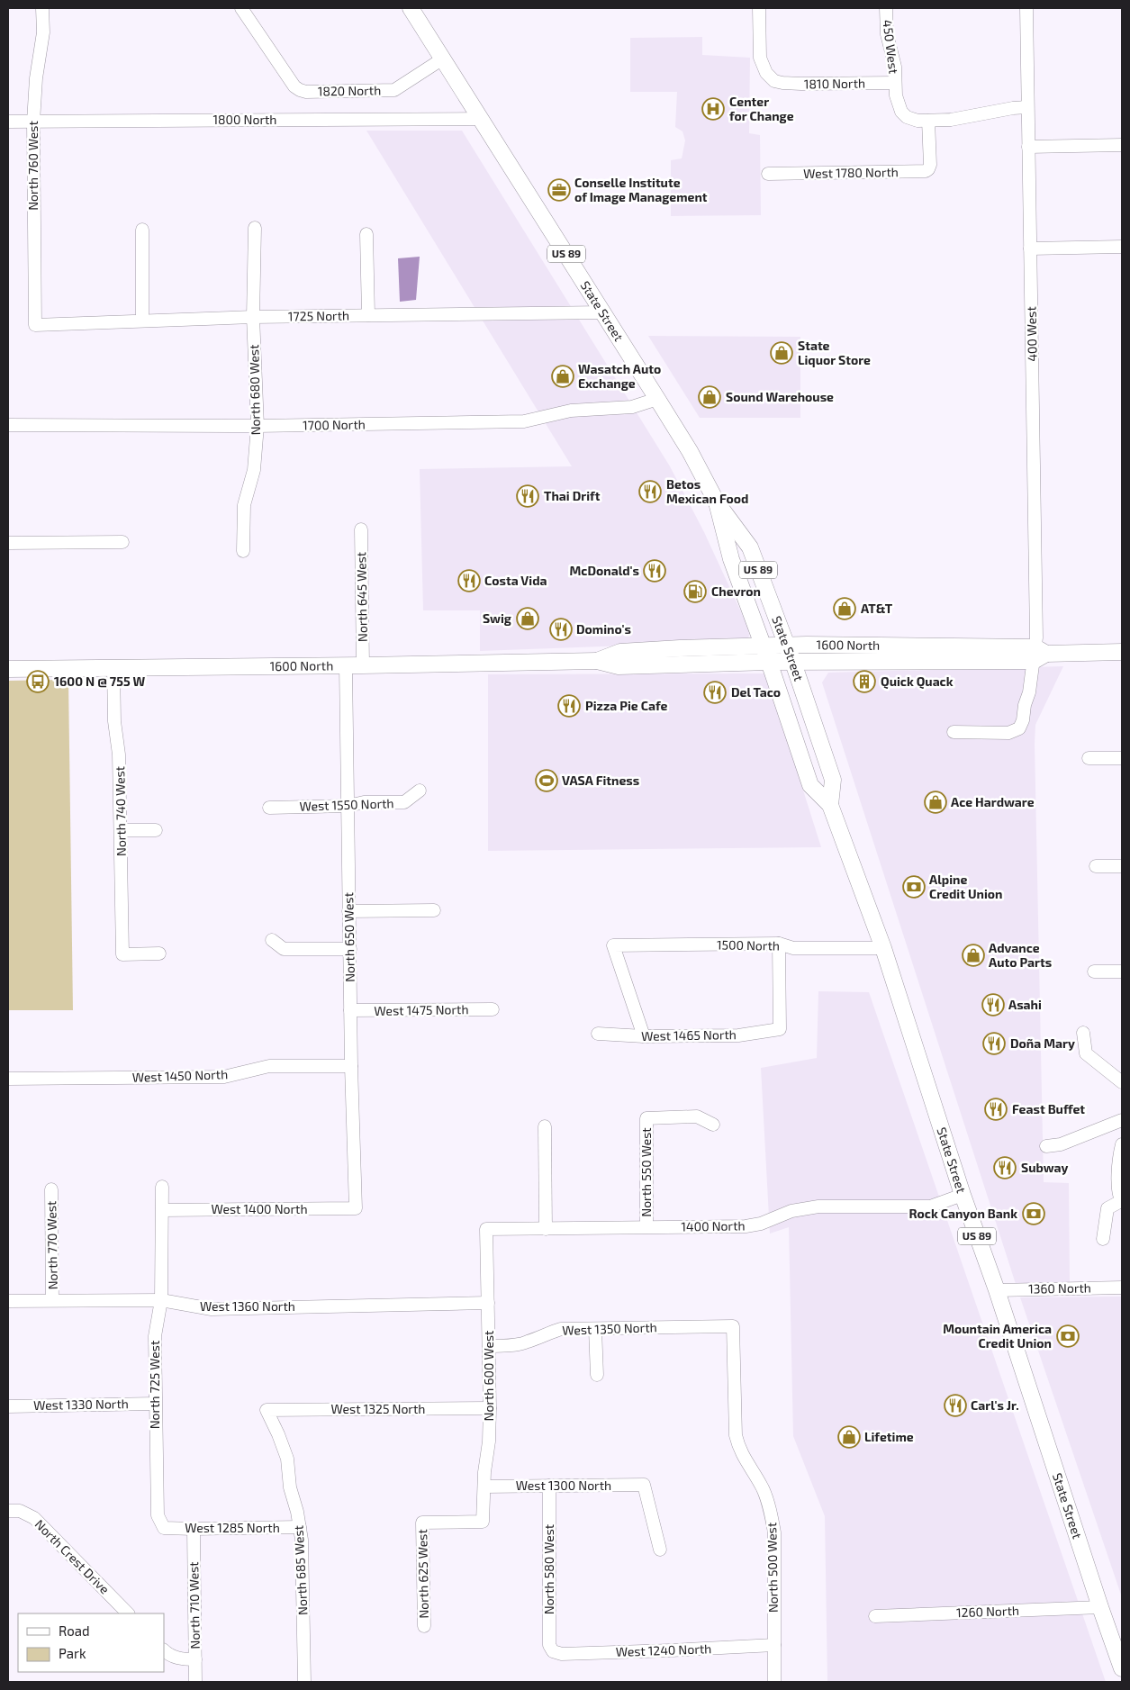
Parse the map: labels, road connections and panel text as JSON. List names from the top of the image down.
{
  "streets": {
    "main road": ["US 89", "State Street", "1600 North"],
    "street": [
      "450 West",
      "1810 North",
      "1820 North",
      "1800 North",
      "North 760 West",
      "West 1780 North",
      "1725 North",
      "400 West",
      "North 680 West",
      "1700 North",
      "North 645 West",
      "West 1550 North",
      "North 740 West",
      "North 650 West",
      "1500 North",
      "West 1475 North",
      "West 1465 North",
      "West 1450 North",
      "North 550 West",
      "West 1400 North",
      "1400 North",
      "North 770 West",
      "1360 North",
      "West 1360 North",
      "West 1350 North",
      "North 600 West",
      "North 725 West",
      "West 1330 North",
      "West 1325 North",
      "West 1300 North",
      "West 1285 North",
      "North Crest Drive",
      "North 500 West",
      "North 580 West",
      "North 685 West",
      "North 625 West",
      "North 710 West",
      "1260 North",
      "West 1240 North"
    ]
  },
  "crossings": [
    ["450 West", "1810 North"],
    ["450 West", "West 1780 North"],
    ["1820 North", "State Street"],
    ["1800 North", "North 760 West"],
    ["1800 North", "State Street"],
    ["North 760 West", "1725 North"],
    ["State Street", "1725 North"],
    ["State Street", "1700 North"],
    ["State Street", "1600 North"],
    ["State Street", "1500 North"],
    ["State Street", "1400 North"],
    ["State Street", "1360 North"],
    ["State Street", "1260 North"],
    ["1725 North", "North 680 West"],
    ["400 West", "1600 North"],
    ["North 680 West", "1700 North"],
    ["North 645 West", "1600 North"],
    ["1600 North", "North 740 West"],
    ["1600 North", "North 650 West"],
    ["West 1550 North", "North 650 West"],
    ["North 650 West", "West 1475 North"],
    ["North 650 West", "West 1450 North"],
    ["North 650 West", "West 1400 North"],
    ["1500 North", "West 1465 North"],
    ["North 550 West", "1400 North"],
    ["West 1400 North", "North 725 West"],
    ["1400 North", "North 600 West"],
    ["North 770 West", "West 1360 North"],
    ["West 1360 North", "North 600 West"],
    ["West 1360 North", "North 725 West"],
    ["West 1350 North", "North 600 West"],
    ["West 1350 North", "North 500 West"],
    ["North 600 West", "West 1325 North"],
    ["North 600 West", "West 1300 North"],
    ["North 600 West", "North 625 West"],
    ["North 725 West", "West 1330 North"],
    ["North 725 West", "West 1285 North"],
    ["West 1325 North", "North 685 West"],
    ["West 1300 North", "North 580 West"],
    ["West 1285 North", "North 685 West"],
    ["West 1285 North", "North 710 West"],
    ["North 500 West", "West 1240 North"],
    ["North 580 West", "West 1240 North"]
  ],
  "places": {
    "hospital": ["Center for Change"],
    "office": ["Conselle Institute of Image Management"],
    "shop": [
      "State Liquor Store",
      "Wasatch Auto Exchange",
      "Sound Warehouse",
      "AT&T",
      "Swig",
      "Ace Hardware",
      "Advance Auto Parts",
      "Lifetime"
    ],
    "restaurant": [
      "Betos Mexican Food",
      "Thai Drift",
      "McDonald's",
      "Costa Vida",
      "Domino's",
      "Del Taco",
      "Pizza Pie Cafe",
      "Asahi",
      "Doña Mary",
      "Feast Buffet",
      "Subway",
      "Carl's Jr."
    ],
    "fuel station": ["Chevron"],
    "bus stop": ["1600 N @ 755 W"],
    "building": ["Quick Quack"],
    "sports": ["VASA Fitness"],
    "bank": ["Alpine Credit Union", "Rock Canyon Bank", "Mountain America Credit Union"]
  },
  "legend": ["Road", "Park"]
}
